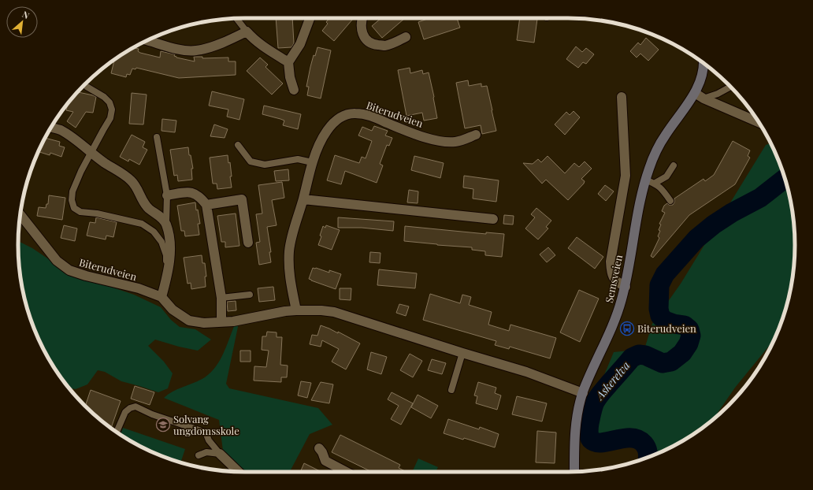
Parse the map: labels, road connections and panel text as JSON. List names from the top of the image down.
{
  "streets": {
    "main road": ["Semsveien"],
    "street": ["Biterudveien"]
  },
  "crossings": [
    ["Biterudveien", "Semsveien"]
  ],
  "water": ["Askerelva"],
  "places": {
    "bus stop": ["Biterudveien"],
    "school or university": ["Solvang ungdomsskole"]
  },
  "north": "top right"
}
